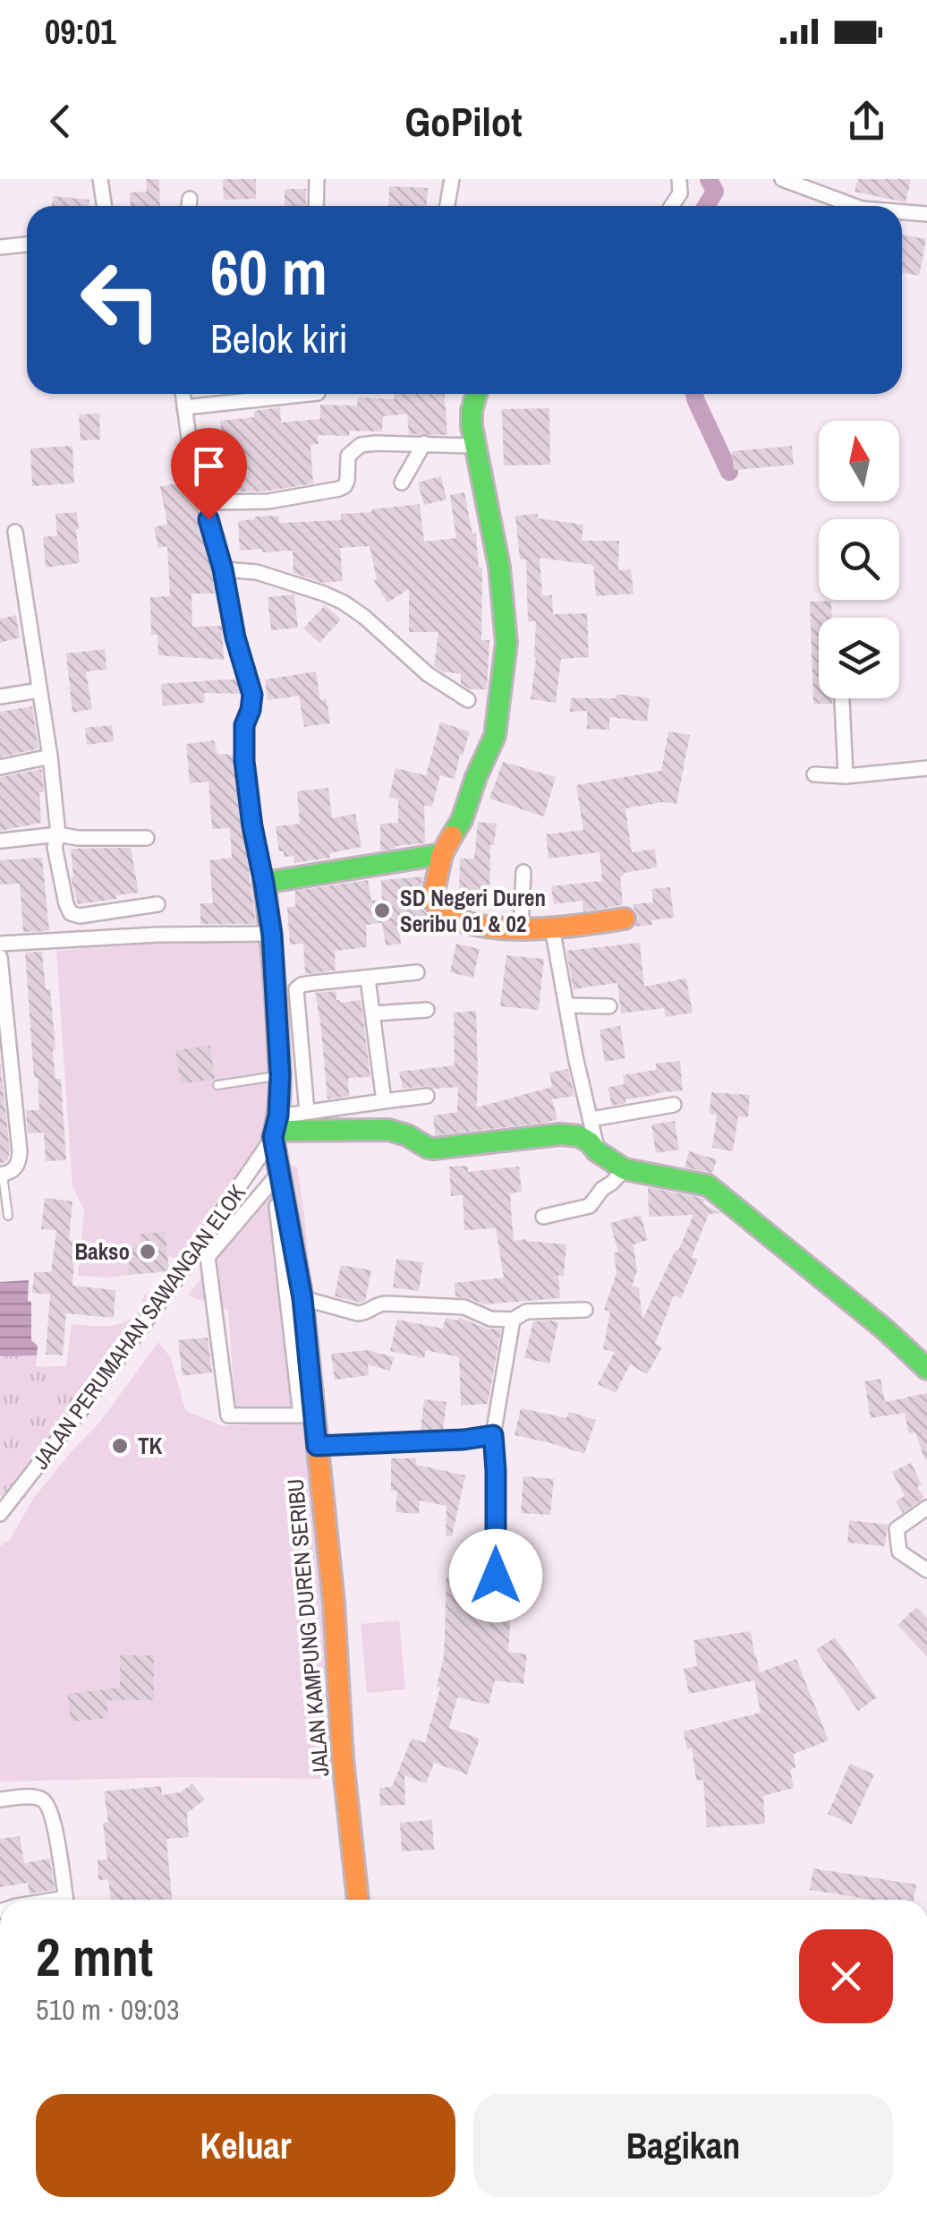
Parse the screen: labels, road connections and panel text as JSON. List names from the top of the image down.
{
  "streets": {
    "street": ["JALAN PERUMAHAN SAWANGAN ELOK", "JALAN KAMPUNG DUREN SERIBU"]
  },
  "crossings": [
    ["JALAN PERUMAHAN SAWANGAN ELOK", "JALAN KAMPUNG DUREN SERIBU"]
  ],
  "places": ["SD Negeri Duren Seribu 01 & 02", "Bakso", "TK"],
  "north": "top",
  "page": {
    "status": "09:01",
    "header": "GoPilot",
    "turn": ["60 m", "Belok kiri"],
    "heading": ["2 mnt", "510 m · 09:03"],
    "buttons": ["Keluar", "Bagikan"]
  }
}
